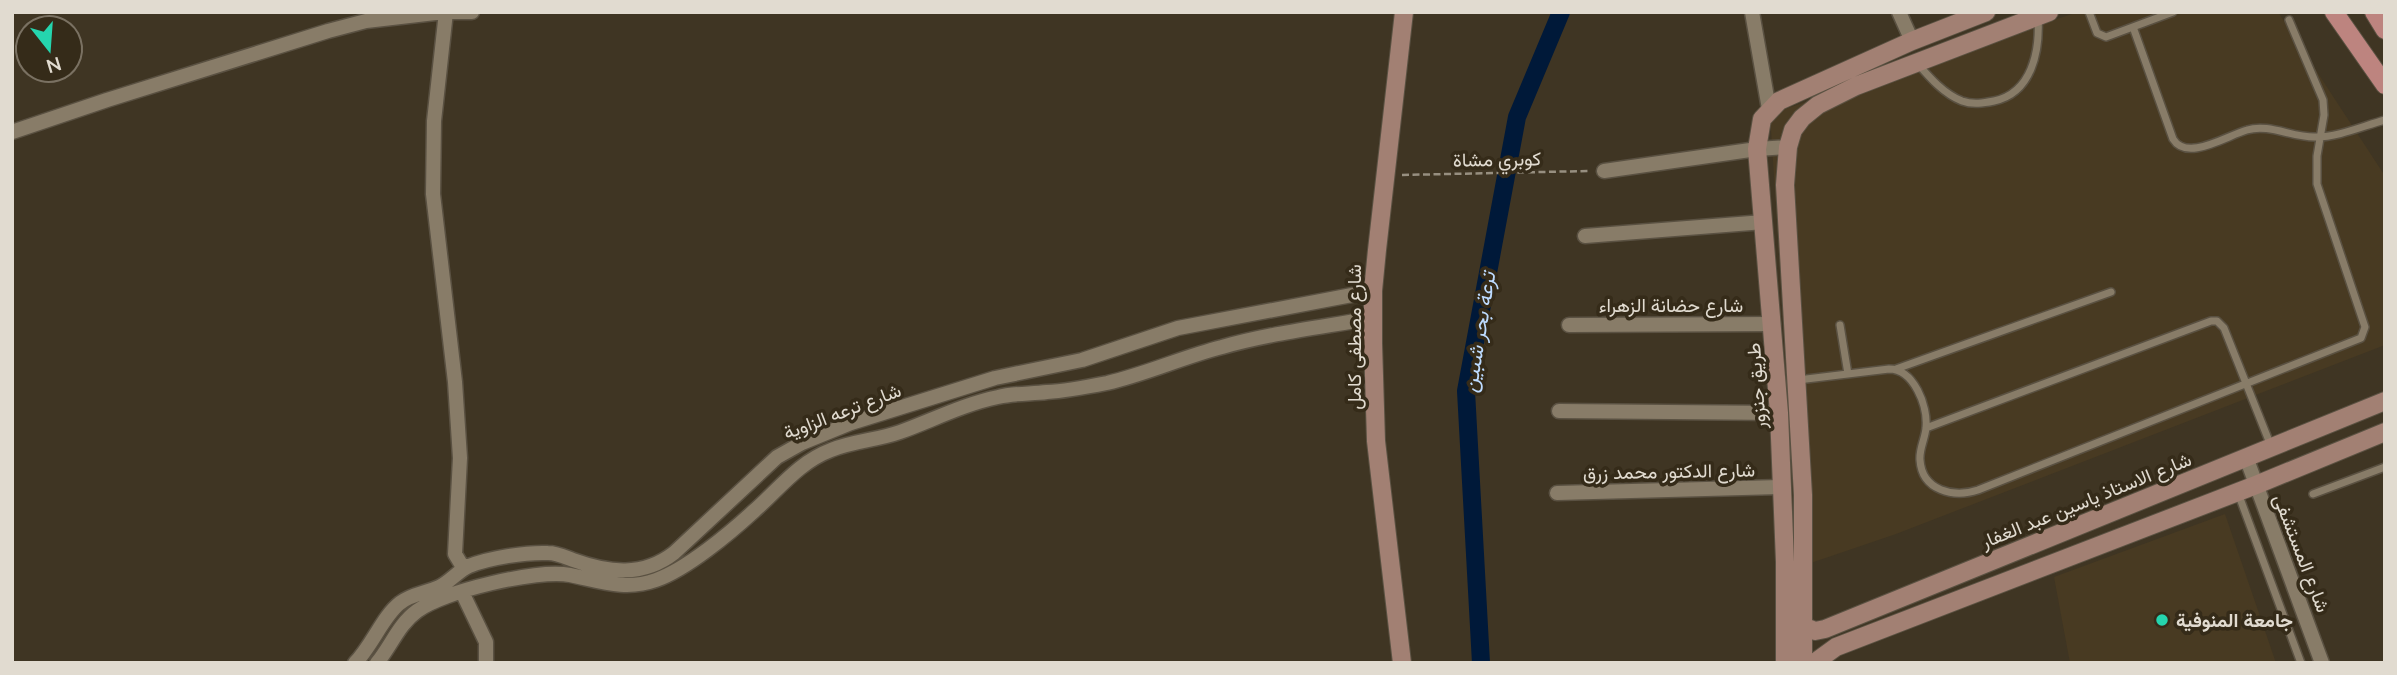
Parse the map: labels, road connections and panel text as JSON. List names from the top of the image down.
{
  "streets": {
    "main road": ["شارع مصطفى كامل", "طريق جنزور", "شارع الاستاذ ياسين عبد الغفار"],
    "street": [
      "شارع حضانة الزهراء",
      "شارع ترعه الزاوية",
      "شارع الدكتور محمد زرق",
      "شارع المستشفى"
    ],
    "path": ["كوبري مشاة"]
  },
  "crossings": [
    ["شارع حضانة الزهراء", "طريق جنزور"],
    ["شارع مصطفى كامل", "شارع ترعه الزاوية"],
    ["طريق جنزور", "شارع الدكتور محمد زرق"],
    ["شارع الاستاذ ياسين عبد الغفار", "شارع المستشفى"]
  ],
  "water": ["ترعة بحر شبين"],
  "places": ["جامعة المنوفية"],
  "north": "bottom"
}
